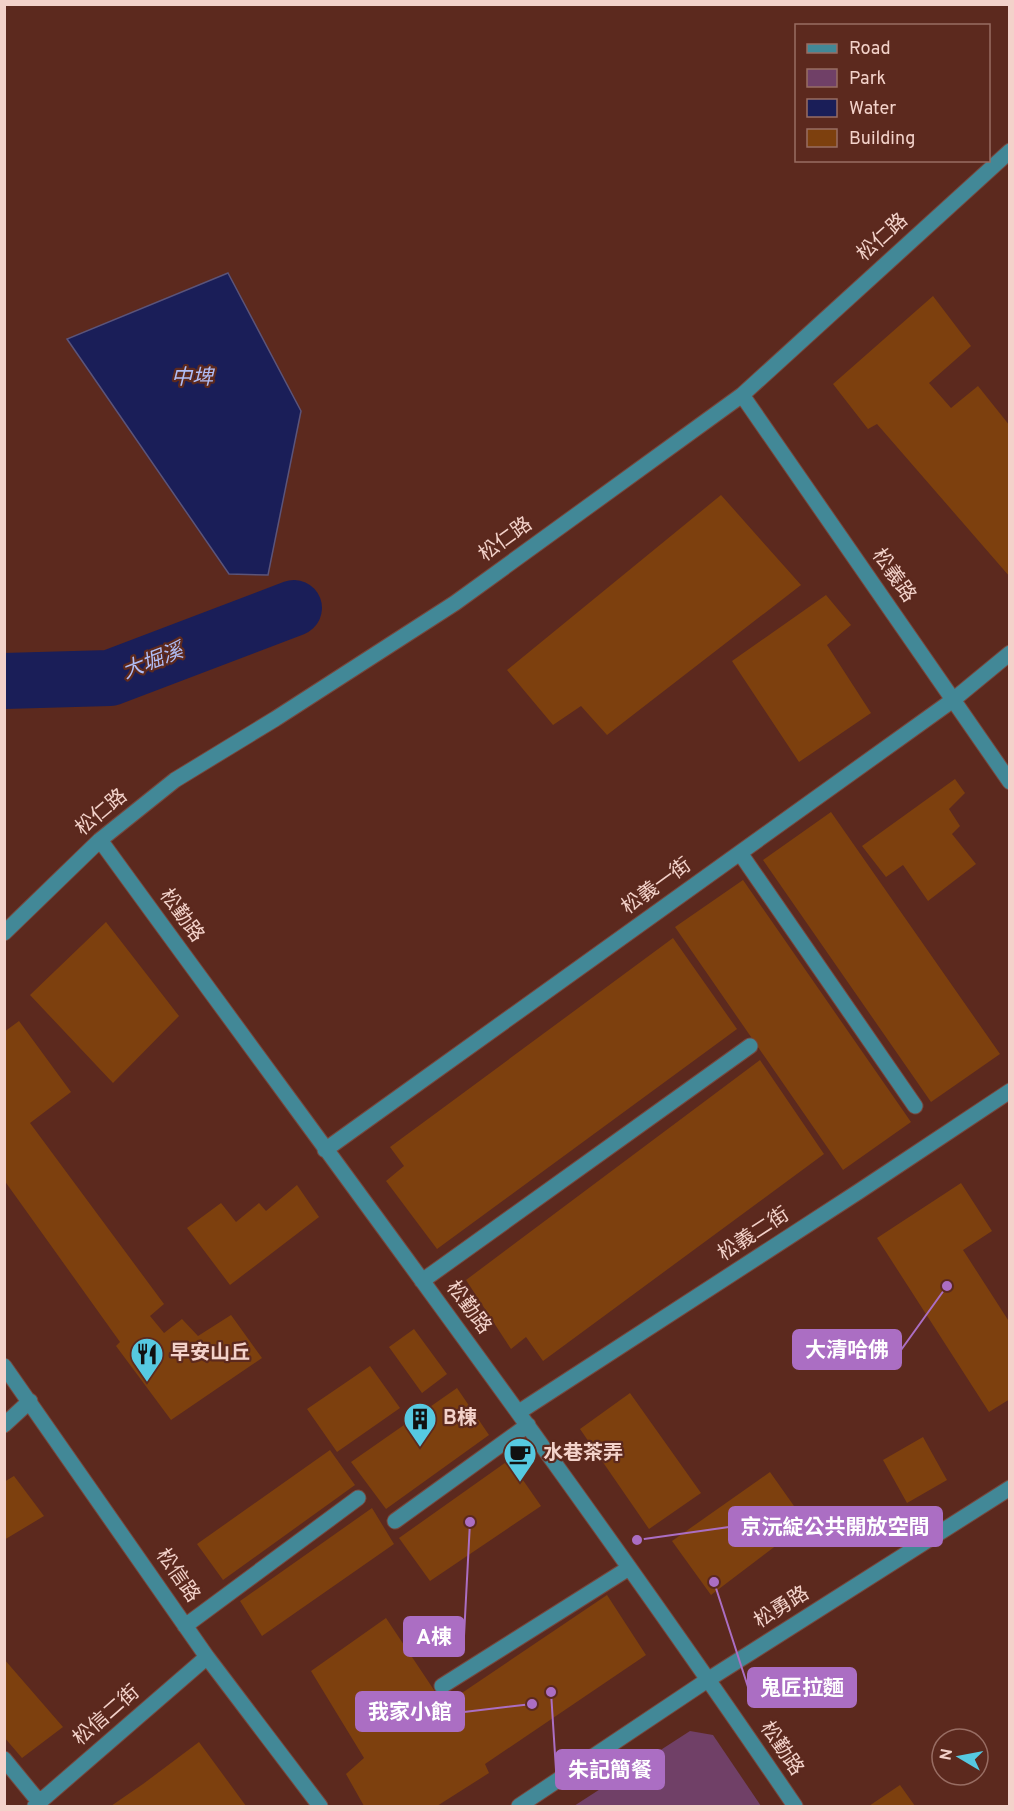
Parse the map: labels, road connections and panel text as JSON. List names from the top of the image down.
{
  "streets": {
    "street": [
      "松仁路",
      "松義路",
      "松義一街",
      "松勤路",
      "松義二街",
      "松信路",
      "松勇路",
      "松信二街"
    ]
  },
  "crossings": [
    ["松仁路", "松義路"],
    ["松仁路", "松勤路"],
    ["松義路", "松義一街"],
    ["松義一街", "松勤路"],
    ["松勤路", "松義二街"],
    ["松勤路", "松勇路"],
    ["松信路", "松信二街"]
  ],
  "water": ["中埤", "大堀溪"],
  "places": {
    "other": [
      "大清哈佛",
      "A棟",
      "京沅綻公共開放空間",
      "鬼匠拉麵",
      "朱記簡餐",
      "我家小館"
    ],
    "restaurant": ["早安山丘"],
    "building": ["B棟"],
    "cafe": ["水巷茶弄"]
  },
  "legend": [
    "Road",
    "Park",
    "Water",
    "Building"
  ],
  "north": "left"
}
